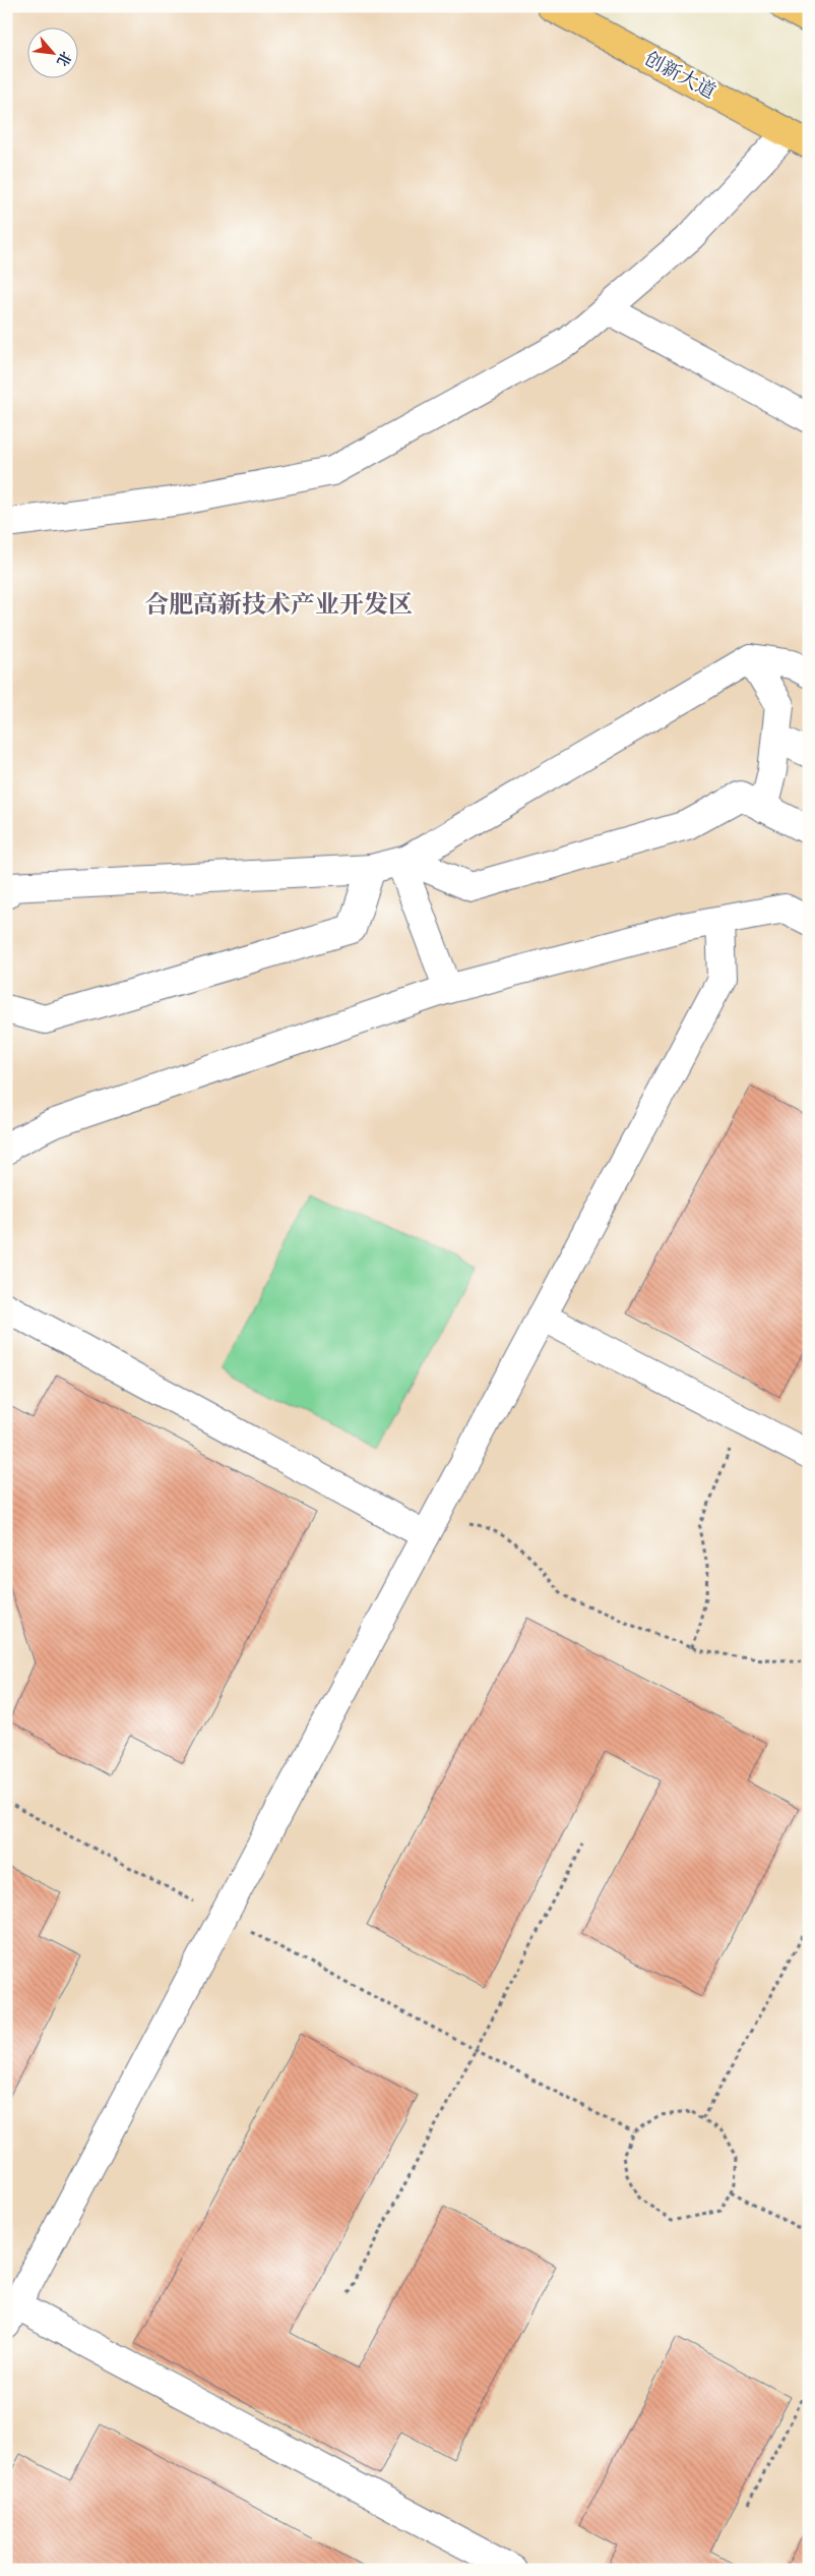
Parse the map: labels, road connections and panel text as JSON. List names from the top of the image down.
{
  "streets": {
    "main road": ["创新大道"]
  },
  "districts": ["合肥高新技术产业开发区"],
  "north": "bottom right"
}
